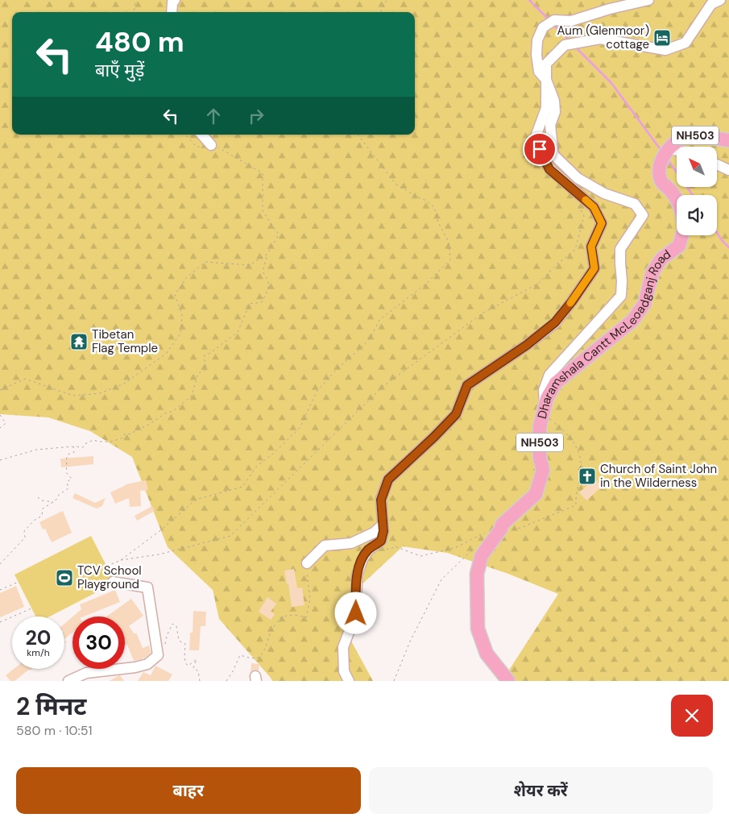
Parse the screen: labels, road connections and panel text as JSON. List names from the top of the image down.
{
  "streets": {
    "main road": ["NH503", "Dharamshala Cantt McLeoadganj Road"]
  },
  "places": {
    "hotel": ["Aum (Glenmoor) cottage"],
    "temple": ["Tibetan Flag Temple"],
    "church": ["Church of Saint John in the Wilderness"],
    "sports": ["TCV School Playground"]
  },
  "north": "top left",
  "page": {
    "turn": ["480 m", "बाएँ मुड़ें"],
    "speed": "20 km/h",
    "limit": "30",
    "heading": ["2 मिनट", "580 m · 10:51"],
    "buttons": ["बाहर", "शेयर करें"]
  }
}
